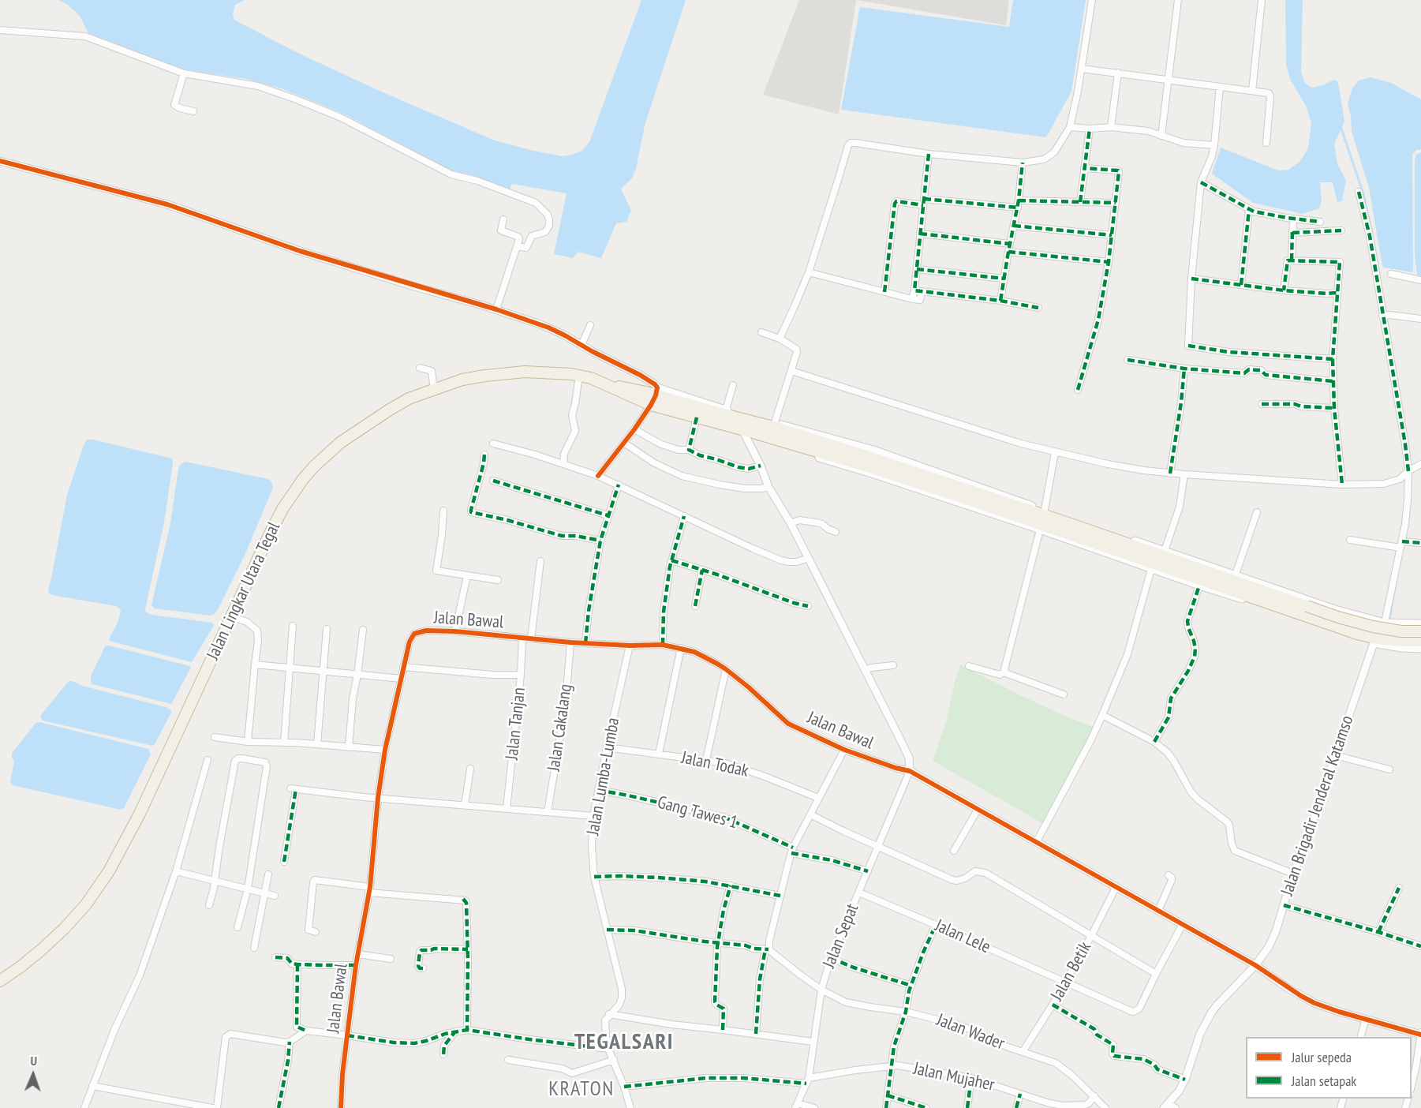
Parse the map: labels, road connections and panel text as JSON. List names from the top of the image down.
{
  "streets": {
    "highway": ["Jalan Lingkar Utara Tegal"],
    "street": [
      "Jalan Bawal",
      "Jalan Tanjan",
      "Jalan Cakalang",
      "Jalan Todak",
      "Jalan Lumba-Lumba",
      "Jalan Brigadir Jenderal Katamso",
      "Gang Tawes 1",
      "Jalan Sepat",
      "Jalan Lele",
      "Jalan Betik",
      "Jalan Wader",
      "Jalan Mujaher"
    ]
  },
  "crossings": [
    ["Jalan Bawal", "Jalan Tanjan"],
    ["Jalan Bawal", "Jalan Cakalang"],
    ["Jalan Bawal", "Jalan Lumba-Lumba"],
    ["Jalan Bawal", "Jalan Sepat"],
    ["Jalan Todak", "Jalan Lumba-Lumba"],
    ["Jalan Lumba-Lumba", "Gang Tawes 1"],
    ["Gang Tawes 1", "Jalan Sepat"],
    ["Jalan Sepat", "Jalan Lele"],
    ["Jalan Sepat", "Jalan Wader"],
    ["Jalan Sepat", "Jalan Mujaher"],
    ["Jalan Lele", "Jalan Betik"],
    ["Jalan Betik", "Jalan Wader"],
    ["Jalan Wader", "Jalan Mujaher"]
  ],
  "districts": ["TEGALSARI", "KRATON"],
  "legend": ["Jalur sepeda", "Jalan setapak"],
  "north": "top"
}
